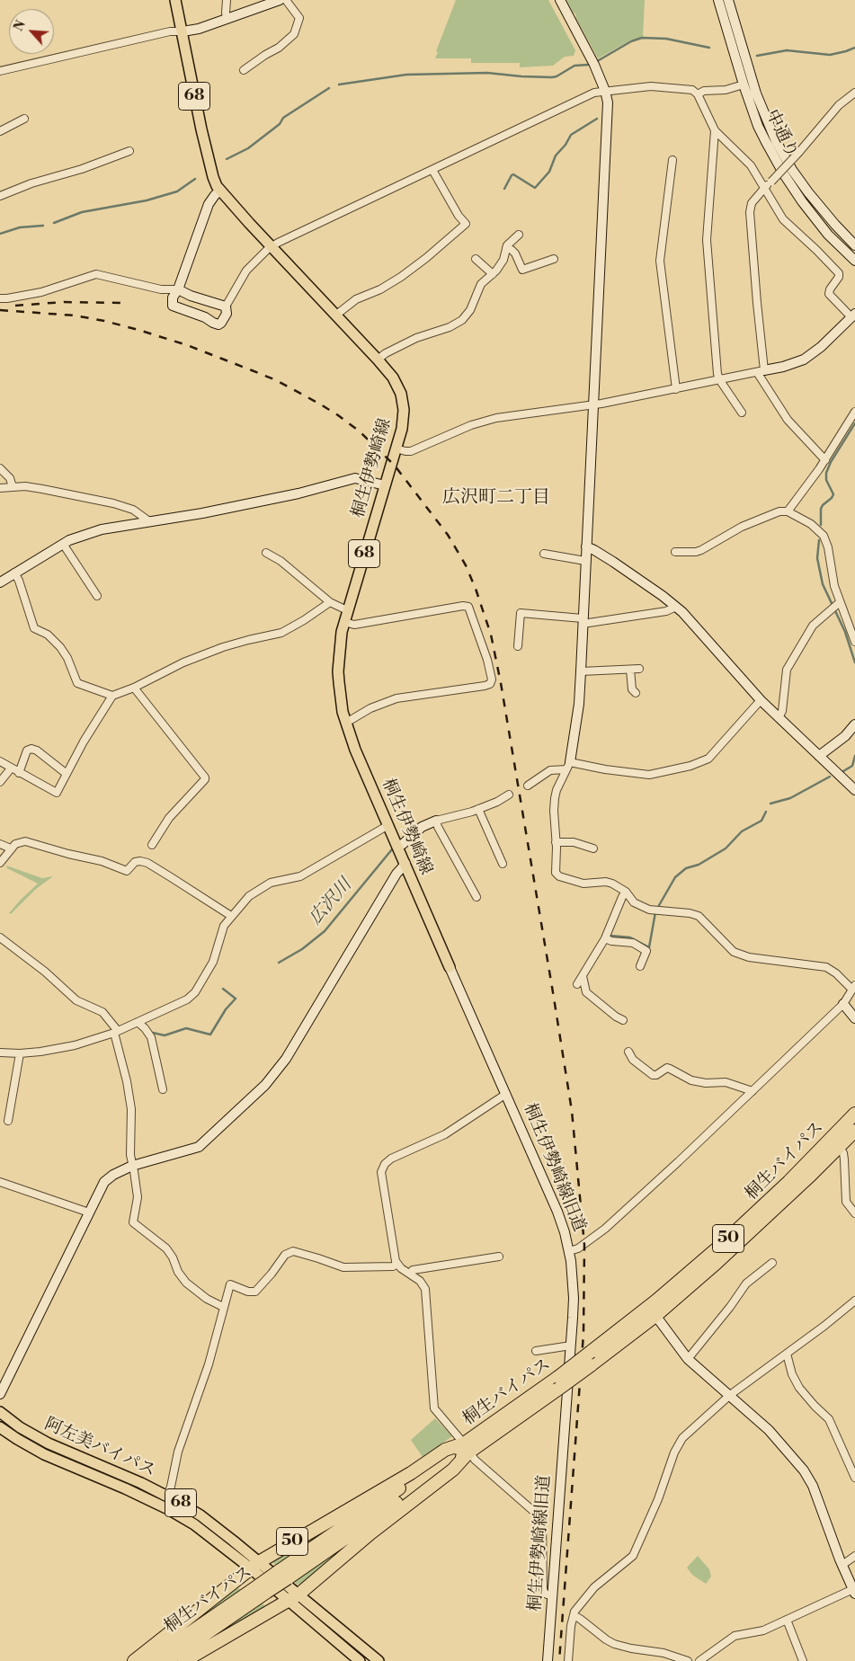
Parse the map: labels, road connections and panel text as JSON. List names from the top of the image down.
{
  "streets": {
    "highway": ["桐生バイパス", "50"],
    "main road": ["68", "桐生伊勢崎線", "阿左美バイパス"],
    "street": ["中通り", "桐生伊勢崎線旧道"]
  },
  "crossings": [
    ["桐生伊勢崎線", "桐生伊勢崎線旧道"],
    ["桐生バイパス", "50"],
    ["50", "阿左美バイパス"]
  ],
  "districts": ["広沢町二丁目"],
  "water": ["広沢川"],
  "north": "top left"
}
